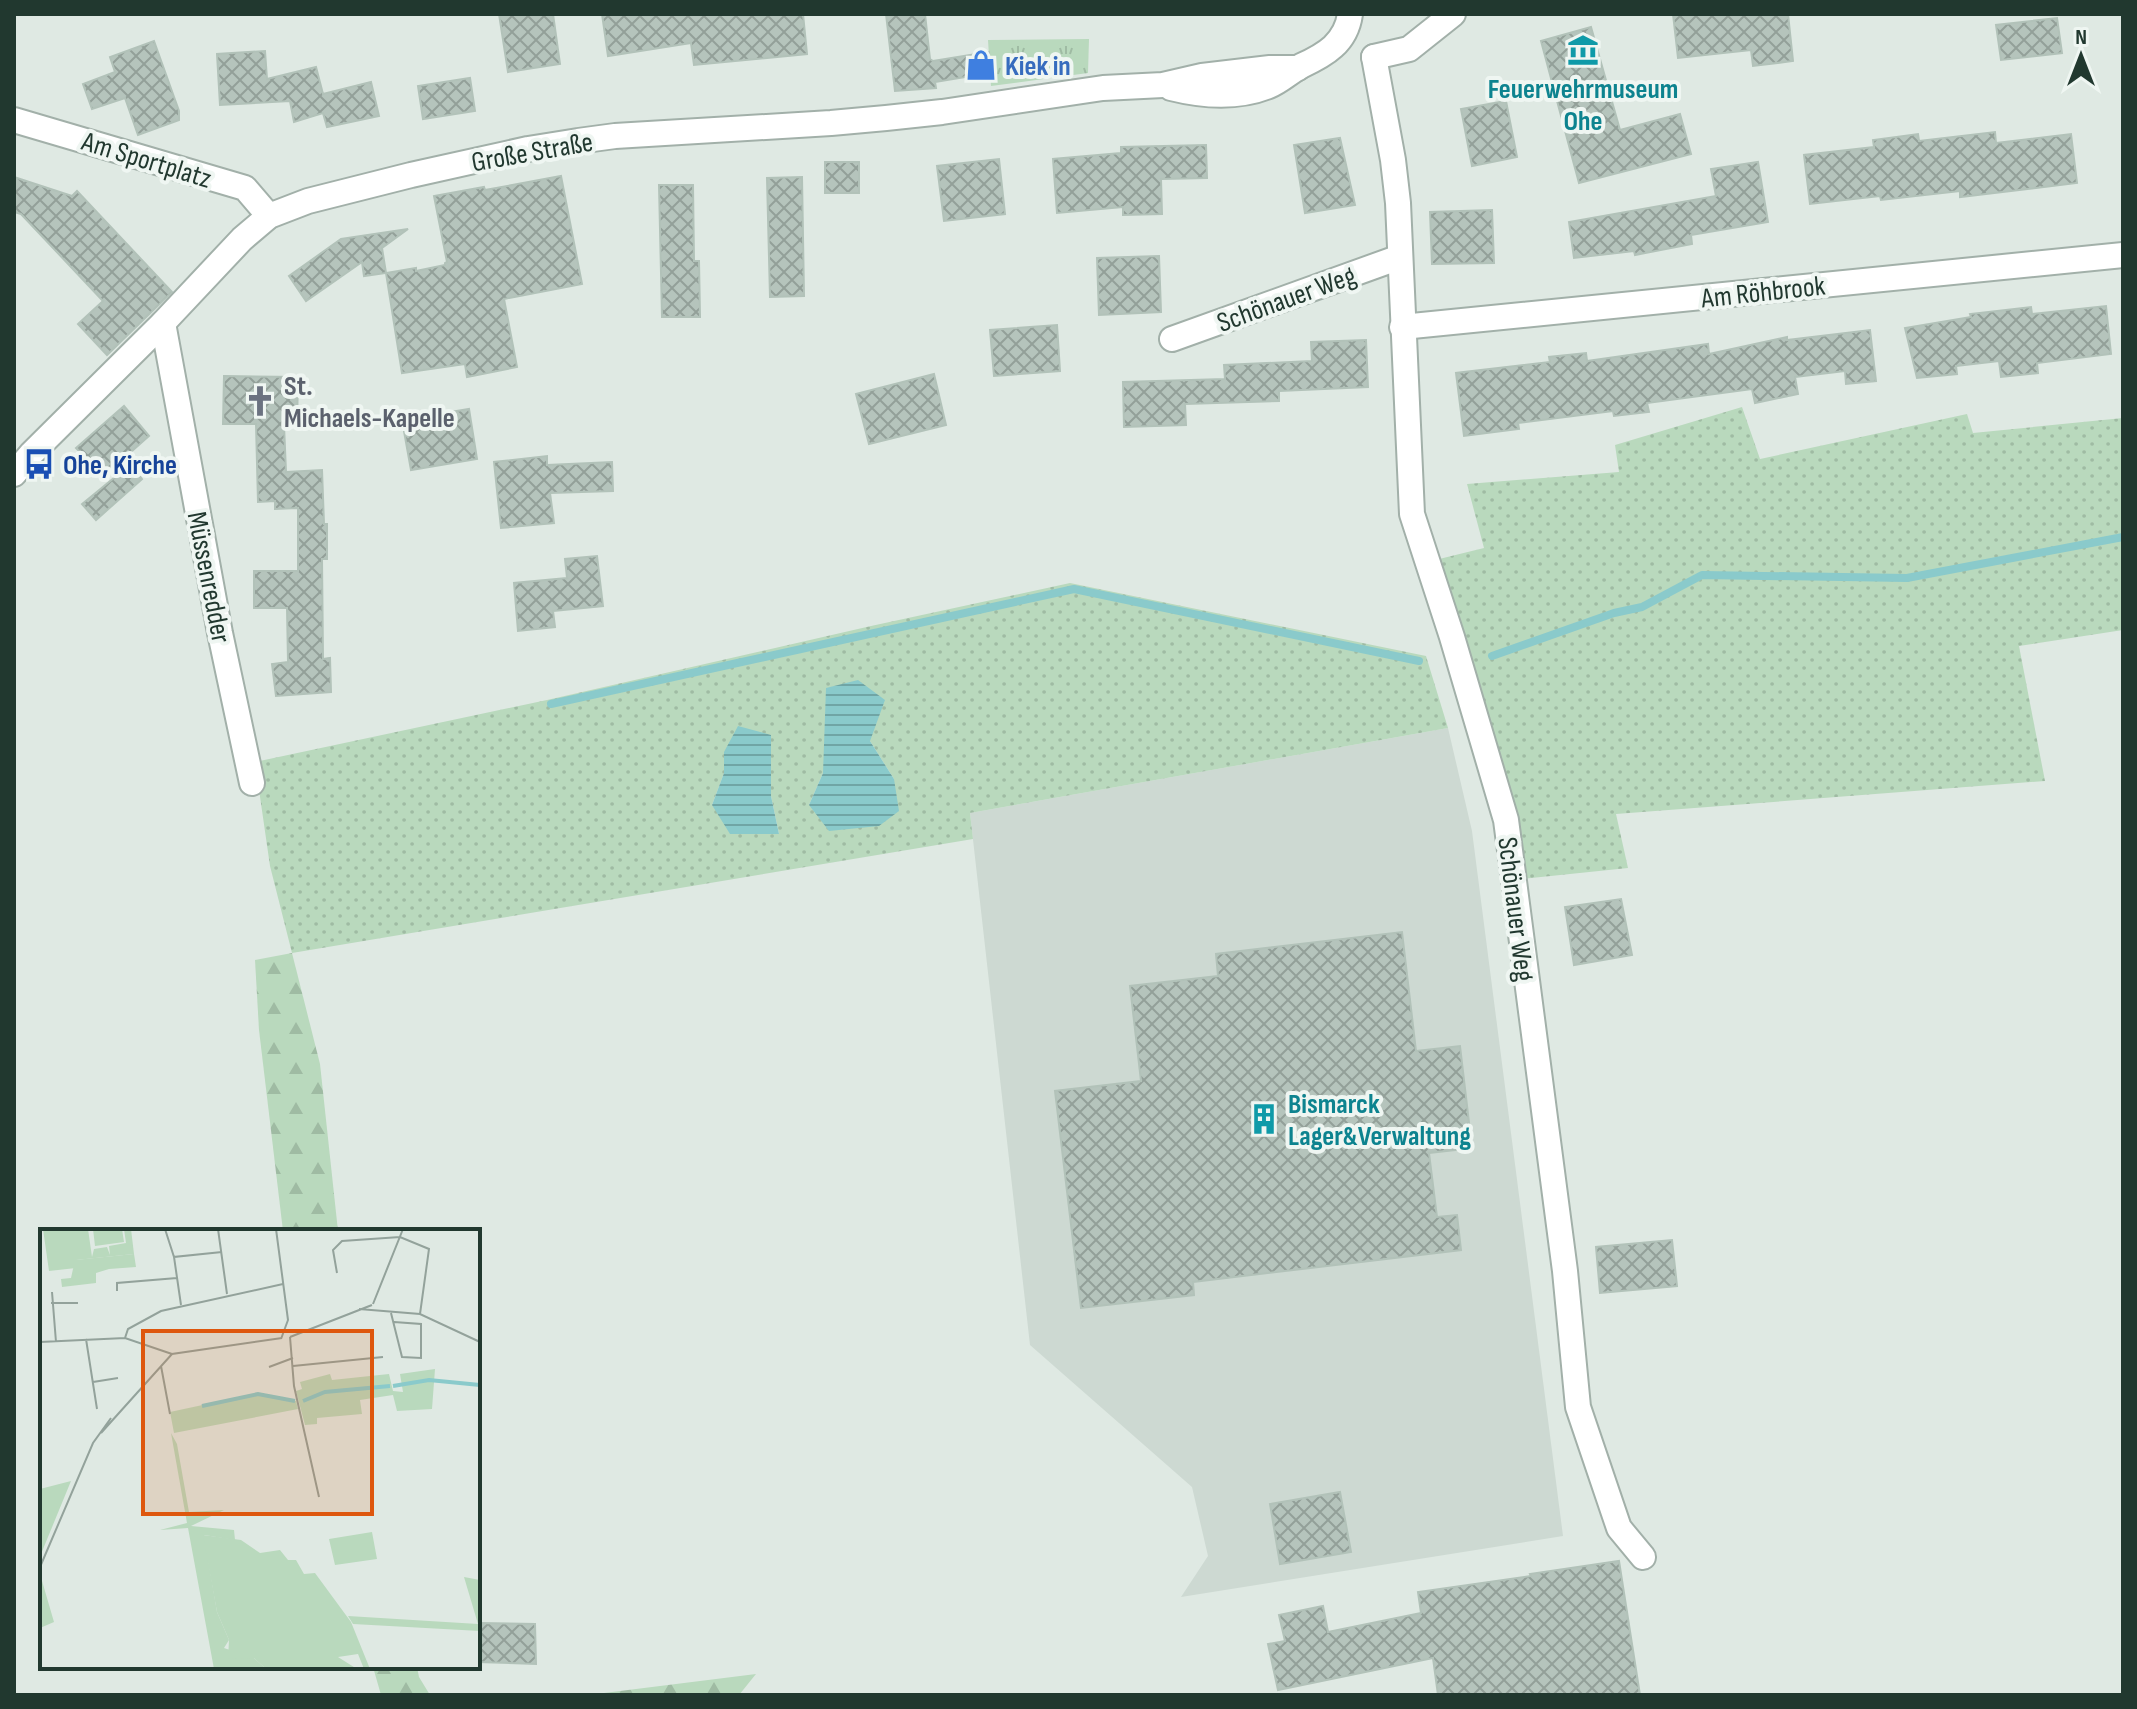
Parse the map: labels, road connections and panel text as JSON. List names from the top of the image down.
{
  "streets": {
    "street": [
      "Große Straße",
      "Am Sportplatz",
      "Am Röhbrook",
      "Schönauer Weg",
      "Müssenredder"
    ]
  },
  "crossings": [
    ["Große Straße", "Am Sportplatz"],
    ["Große Straße", "Müssenredder"],
    ["Am Röhbrook", "Schönauer Weg"]
  ],
  "places": {
    "museum": ["Feuerwehrmuseum Ohe"],
    "shop": ["Kiek in"],
    "church": ["St. Michaels-Kapelle"],
    "bus stop": ["Ohe, Kirche"],
    "building": ["Bismarck Lager&Verwaltung"]
  },
  "north": "top"
}
